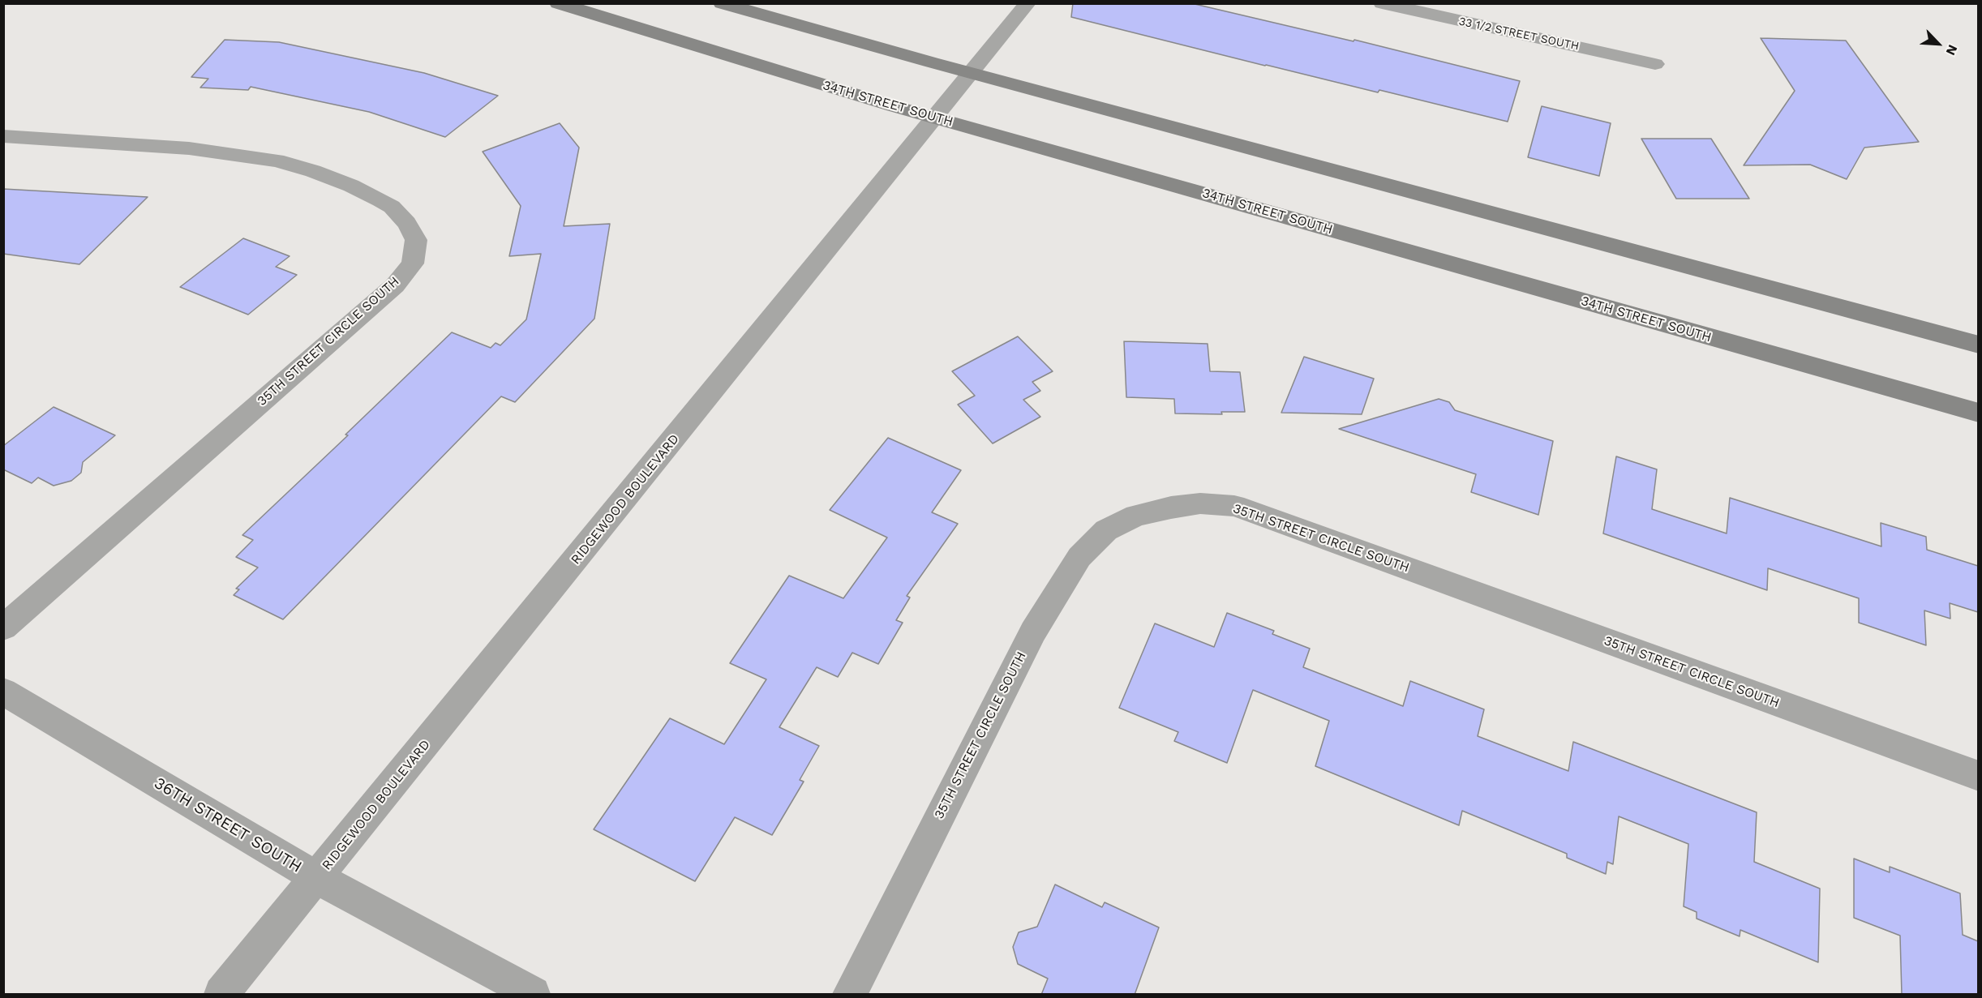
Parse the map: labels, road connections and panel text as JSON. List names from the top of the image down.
{
  "streets": {
    "main road": ["34TH STREET SOUTH"],
    "street": [
      "33 1/2 STREET SOUTH",
      "35TH STREET CIRCLE SOUTH",
      "RIDGEWOOD BOULEVARD",
      "36TH STREET SOUTH"
    ]
  },
  "crossings": [
    ["34TH STREET SOUTH", "RIDGEWOOD BOULEVARD"],
    ["RIDGEWOOD BOULEVARD", "36TH STREET SOUTH"]
  ],
  "north": "bottom right"
}
